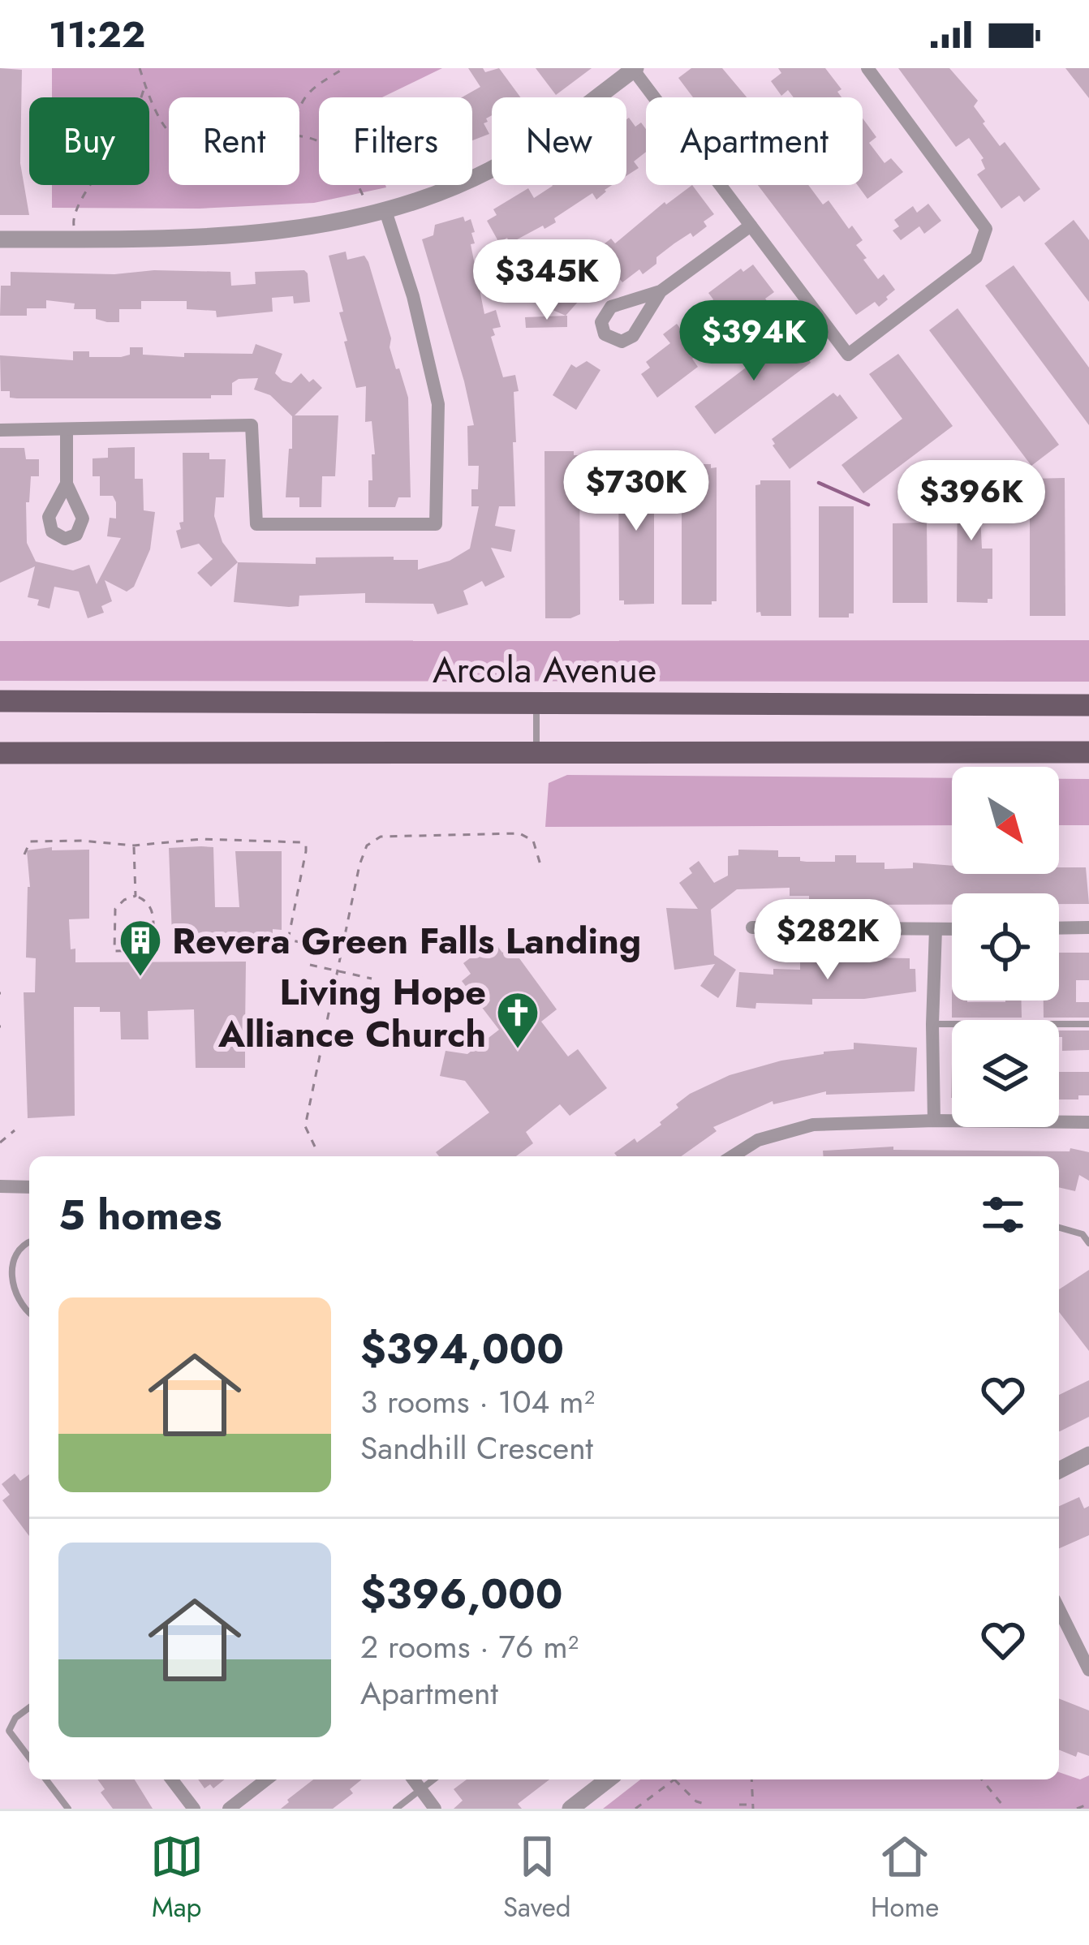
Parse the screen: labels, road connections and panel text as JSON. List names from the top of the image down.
{
  "streets": {
    "main road": ["Arcola Avenue"]
  },
  "places": {
    "building": ["Revera Green Falls Landing"],
    "church": ["Living Hope Alliance Church"]
  },
  "north": "bottom right",
  "page": {
    "status": "11:22",
    "chip": [
      "Buy",
      "Rent",
      "Filters",
      "New",
      "Apartment"
    ],
    "price": [
      "$345K",
      "$394K",
      "$730K",
      "$396K",
      "$282K"
    ],
    "heading": "5 homes",
    "list": [
      {
        "name": "$394,000",
        "note": "3 rooms · 104 m² · Sandhill Crescent"
      },
      {
        "name": "$396,000",
        "note": "2 rooms · 76 m² · Apartment"
      }
    ],
    "tabs": ["Map", "Saved", "Home"]
  }
}
